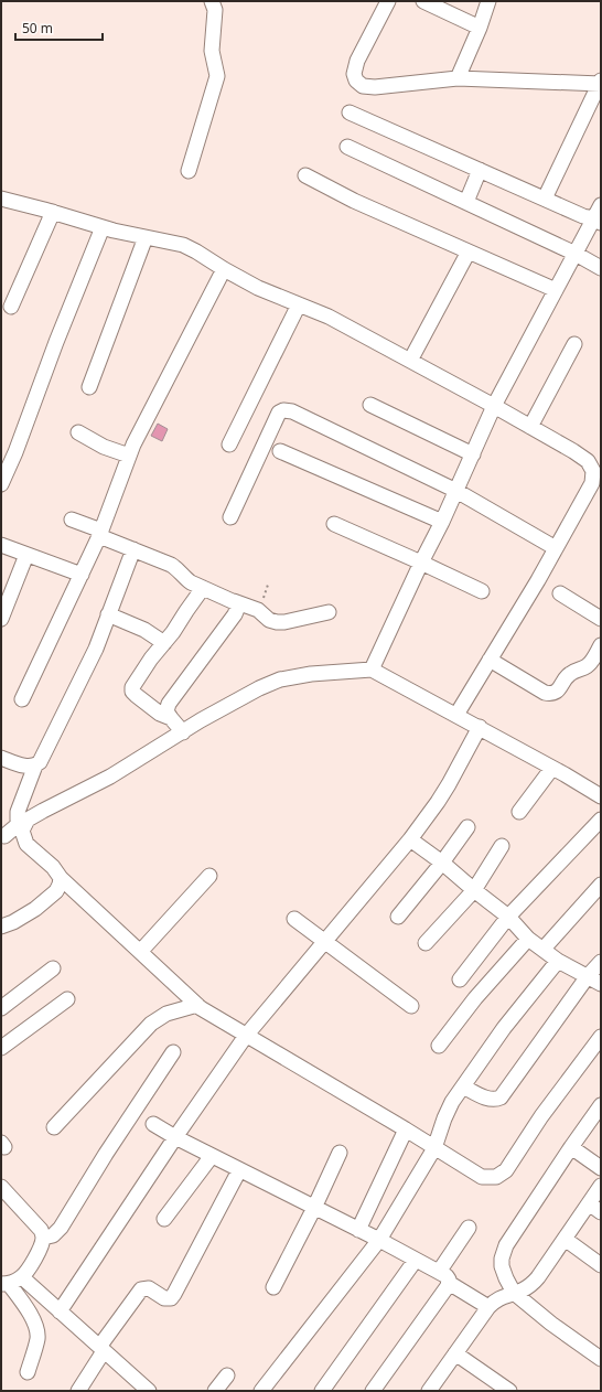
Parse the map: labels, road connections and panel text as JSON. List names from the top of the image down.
{
  "scale_bar": "50 m"
}
